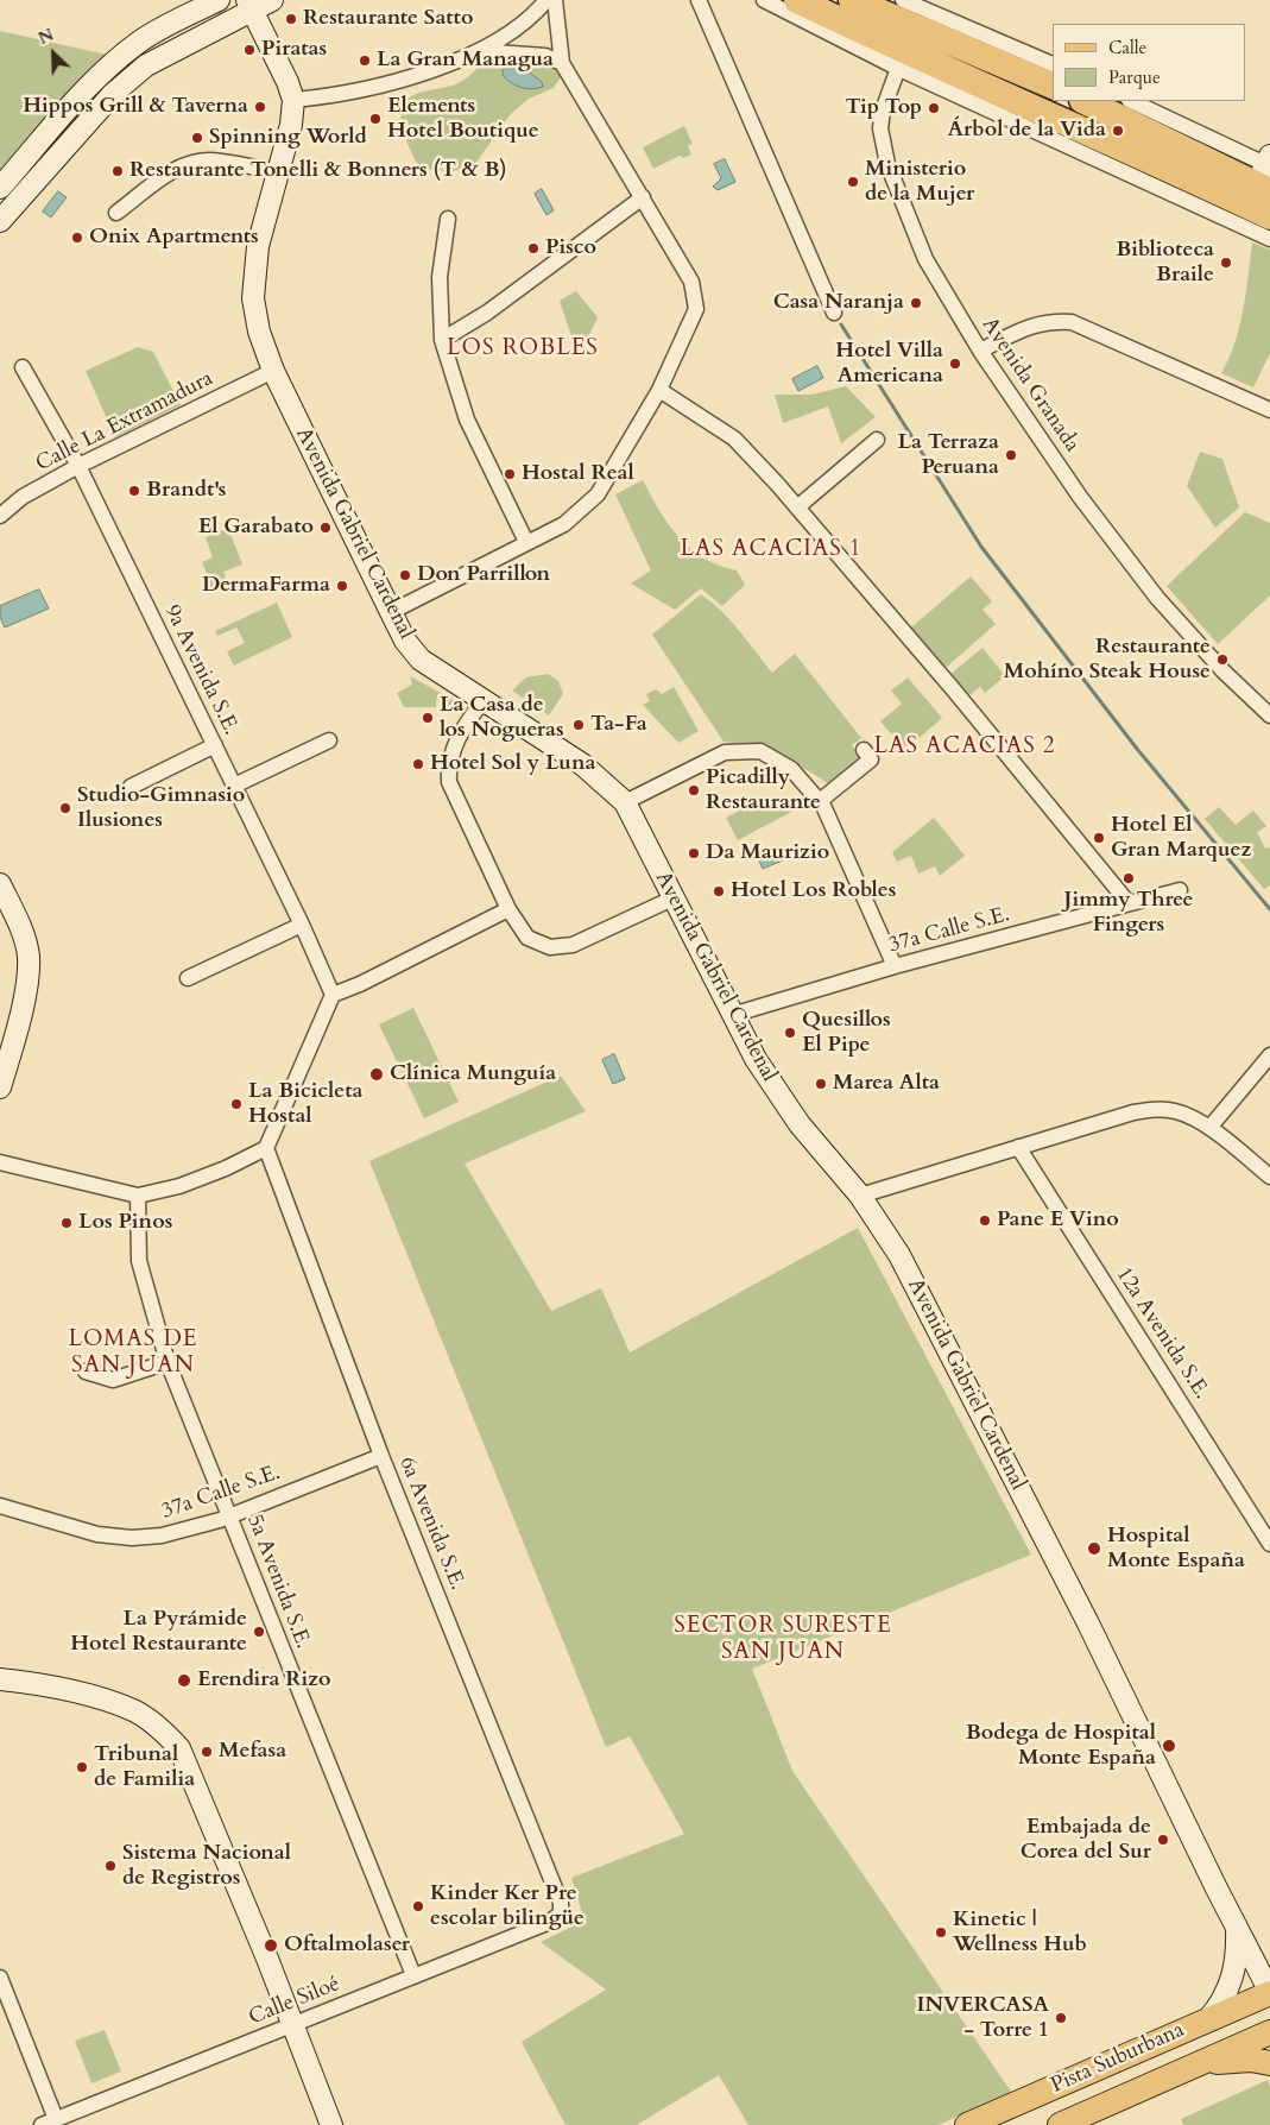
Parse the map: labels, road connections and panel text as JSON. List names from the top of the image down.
{
  "streets": {
    "main road": ["Pista Suburbana"],
    "street": [
      "Avenida Granada",
      "Calle La Extramadura",
      "Avenida Gabriel Cardenal",
      "9a Avenida S.E.",
      "37a Calle S.E.",
      "12a Avenida S.E.",
      "6a Avenida S.E.",
      "5a Avenida S.E.",
      "Calle Siloé"
    ]
  },
  "crossings": [
    ["Calle La Extramadura", "Avenida Gabriel Cardenal"],
    ["Calle La Extramadura", "9a Avenida S.E."],
    ["Avenida Gabriel Cardenal", "37a Calle S.E."],
    ["Avenida Gabriel Cardenal", "Pista Suburbana"],
    ["37a Calle S.E.", "6a Avenida S.E."],
    ["37a Calle S.E.", "5a Avenida S.E."],
    ["6a Avenida S.E.", "Calle Siloé"],
    ["5a Avenida S.E.", "Calle Siloé"]
  ],
  "districts": [
    "LOS ROBLES",
    "LAS ACACIAS 1",
    "LAS ACACIAS 2",
    "LOMAS DE SAN JUAN",
    "SECTOR SURESTE SAN JUAN"
  ],
  "places": [
    "Restaurante Satto",
    "Piratas",
    "La Gran Managua",
    "Hippos Grill & Taverna",
    "Tip Top",
    "Elements Hotel Boutique",
    "Árbol de la Vida",
    "Spinning World",
    "Restaurante Tonelli & Bonners (T & B)",
    "Ministerio de la Mujer",
    "Onix Apartments",
    "Pisco",
    "Biblioteca Braile",
    "Casa Naranja",
    "Hotel Villa Americana",
    "La Terraza Peruana",
    "Hostal Real",
    "Brandt's",
    "El Garabato",
    "Don Parrillon",
    "DermaFarma",
    "Restaurante Mohíno Steak House",
    "La Casa de los Nogueras",
    "Ta-Fa",
    "Hotel Sol y Luna",
    "Picadilly Restaurante",
    "Studio-Gimnasio Ilusiones",
    "Hotel El Gran Marquez",
    "Da Maurizio",
    "Jimmy Three Fingers",
    "Hotel Los Robles",
    "Quesillos El Pipe",
    "Clínica Munguía",
    "Marea Alta",
    "La Bicicleta Hostal",
    "Pane E Vino",
    "Los Pinos",
    "Hospital Monte España",
    "La Pyrámide Hotel Restaurante",
    "Erendira Rizo",
    "Bodega de Hospital Monte España",
    "Mefasa",
    "Tribunal de Familia",
    "Embajada de Corea del Sur",
    "Sistema Nacional de Registros",
    "Kinder Ker Pre escolar bilingüe",
    "Kinetic | Wellness Hub",
    "Oftalmolaser",
    "INVERCASA - Torre 1"
  ],
  "legend": ["Calle", "Parque"],
  "north": "top left"
}
